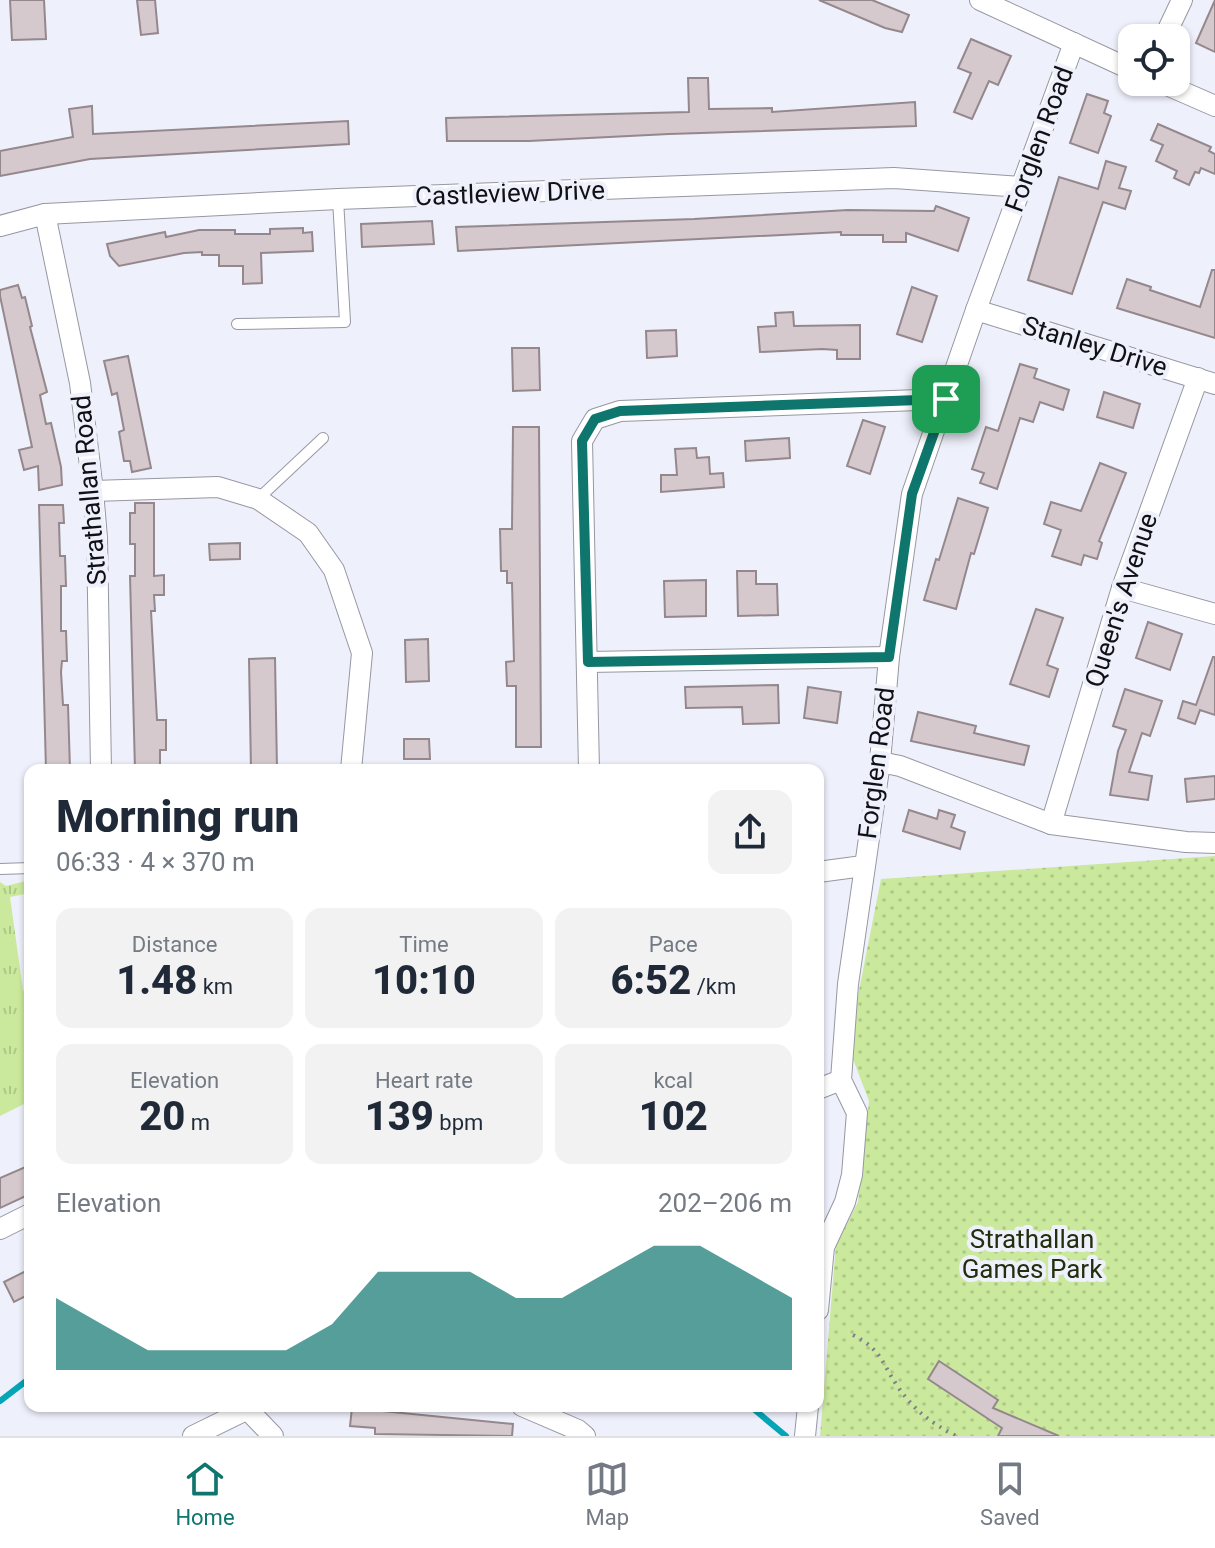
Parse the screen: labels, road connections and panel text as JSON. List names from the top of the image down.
{
  "streets": {
    "street": [
      "Forglen Road",
      "Castleview Drive",
      "Stanley Drive",
      "Strathallan Road",
      "Queen's Avenue"
    ]
  },
  "crossings": [
    ["Forglen Road", "Castleview Drive"],
    ["Forglen Road", "Stanley Drive"],
    ["Castleview Drive", "Strathallan Road"],
    ["Stanley Drive", "Queen's Avenue"]
  ],
  "parks": ["Strathallan Games Park"],
  "page": {
    "heading": ["Morning run", "06:33 · 4 × 370 m"],
    "stats": [
      ["Distance", "1.48 km"],
      ["Time", "10:10"],
      ["Pace", "6:52 /km"],
      ["Elevation", "20 m"],
      ["Heart rate", "139 bpm"],
      ["kcal", "102"]
    ],
    "chart": ["Elevation", "202–206 m"],
    "tabs": ["Home", "Map", "Saved"]
  }
}
